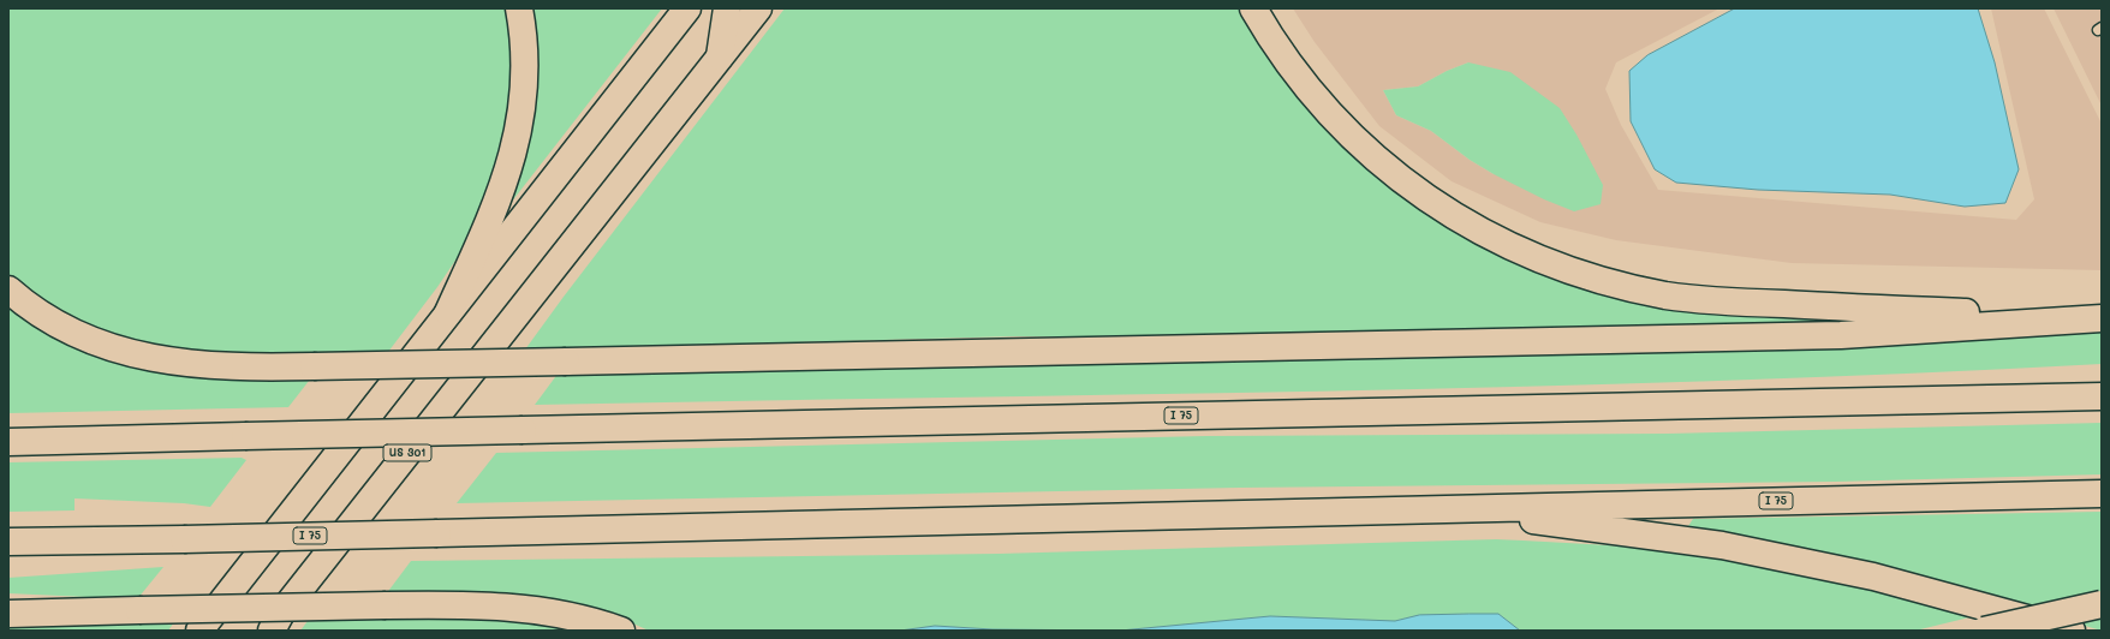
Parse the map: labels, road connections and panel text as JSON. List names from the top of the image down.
{
  "streets": {
    "main road": ["I 75", "US 301"]
  }
}
